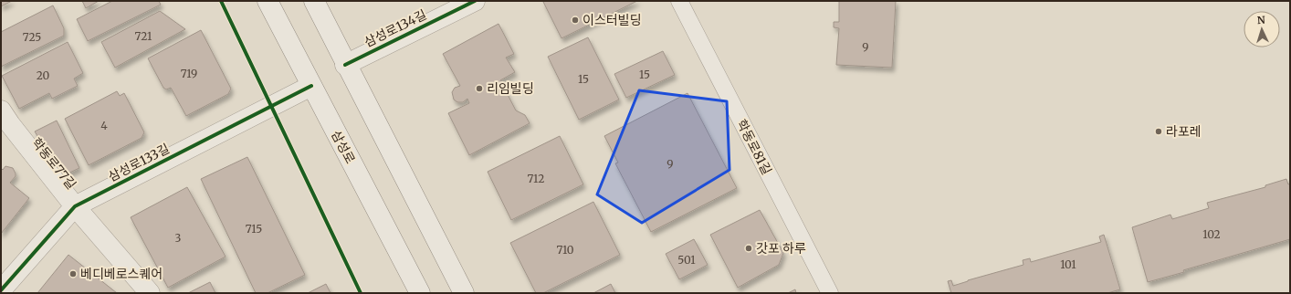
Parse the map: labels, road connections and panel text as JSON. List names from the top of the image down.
{
  "streets": {
    "street": [
      "삼성로134길",
      "삼성로",
      "삼성로133길",
      "학동로77길"
    ],
    "lane": ["학동로81길"]
  },
  "crossings": [
    ["삼성로", "삼성로133길"],
    ["삼성로133길", "학동로77길"]
  ],
  "places": [
    "이스터빌딩",
    "리임빌딩",
    "라포레",
    "갓포 하루",
    "베디베로스퀘어"
  ],
  "house_numbers": [
    "721",
    "725",
    "9",
    "719",
    "15",
    "20",
    "15",
    "4",
    "9",
    "712",
    "715",
    "102",
    "3",
    "710",
    "501",
    "101"
  ],
  "north": "top"
}
